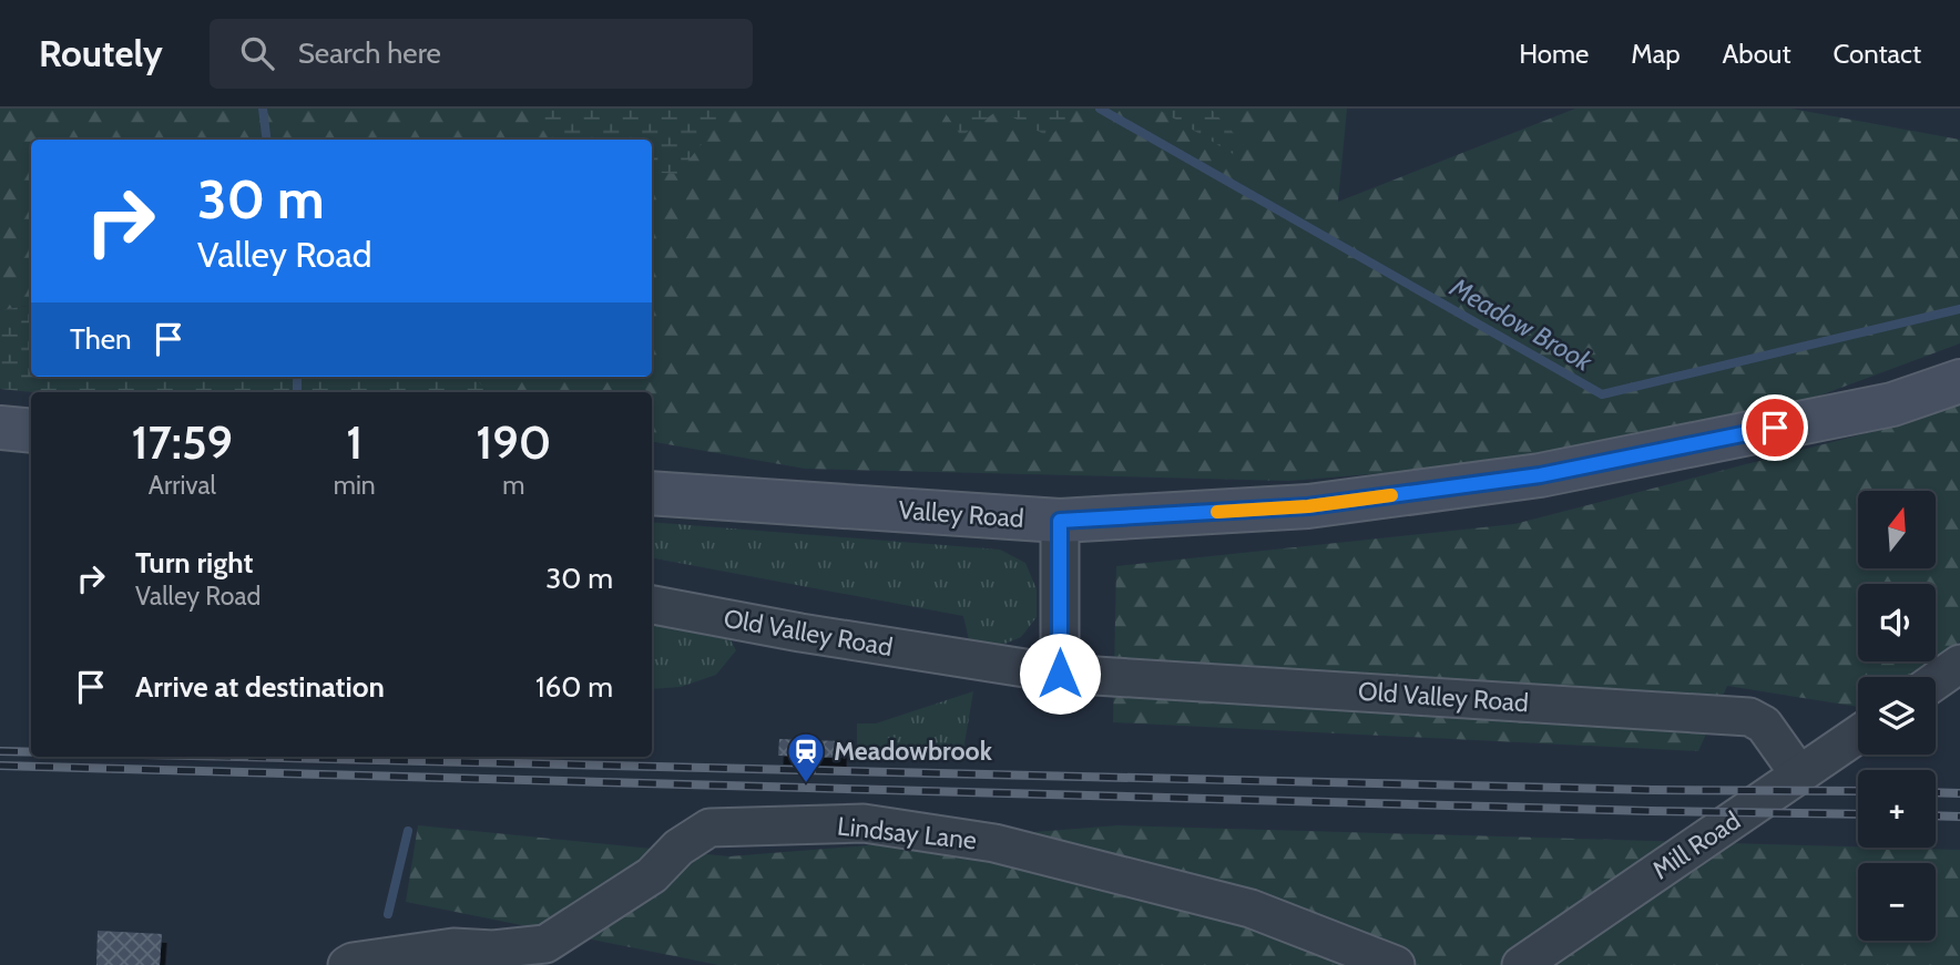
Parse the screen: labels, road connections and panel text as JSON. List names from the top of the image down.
{
  "streets": {
    "main road": ["Valley Road"],
    "street": ["Old Valley Road", "Lindsay Lane", "Mill Road"]
  },
  "crossings": [
    ["Old Valley Road", "Mill Road"]
  ],
  "water": ["Meadow Brook"],
  "places": {
    "station": ["Meadowbrook"]
  },
  "north": "top",
  "page": {
    "header": "Routely",
    "search": "Search here",
    "nav": [
      "Home",
      "Map",
      "About",
      "Contact"
    ],
    "turn": ["30 m", "Valley Road"],
    "then": "Then",
    "eta": [
      "17:59",
      "Arrival",
      "1",
      "min",
      "190",
      "m"
    ],
    "map_buttons": ["+", "−"],
    "list": [
      {
        "name": "Turn right",
        "note": "Valley Road",
        "value": "30 m"
      },
      {
        "name": "Arrive at destination",
        "value": "160 m"
      }
    ]
  }
}
